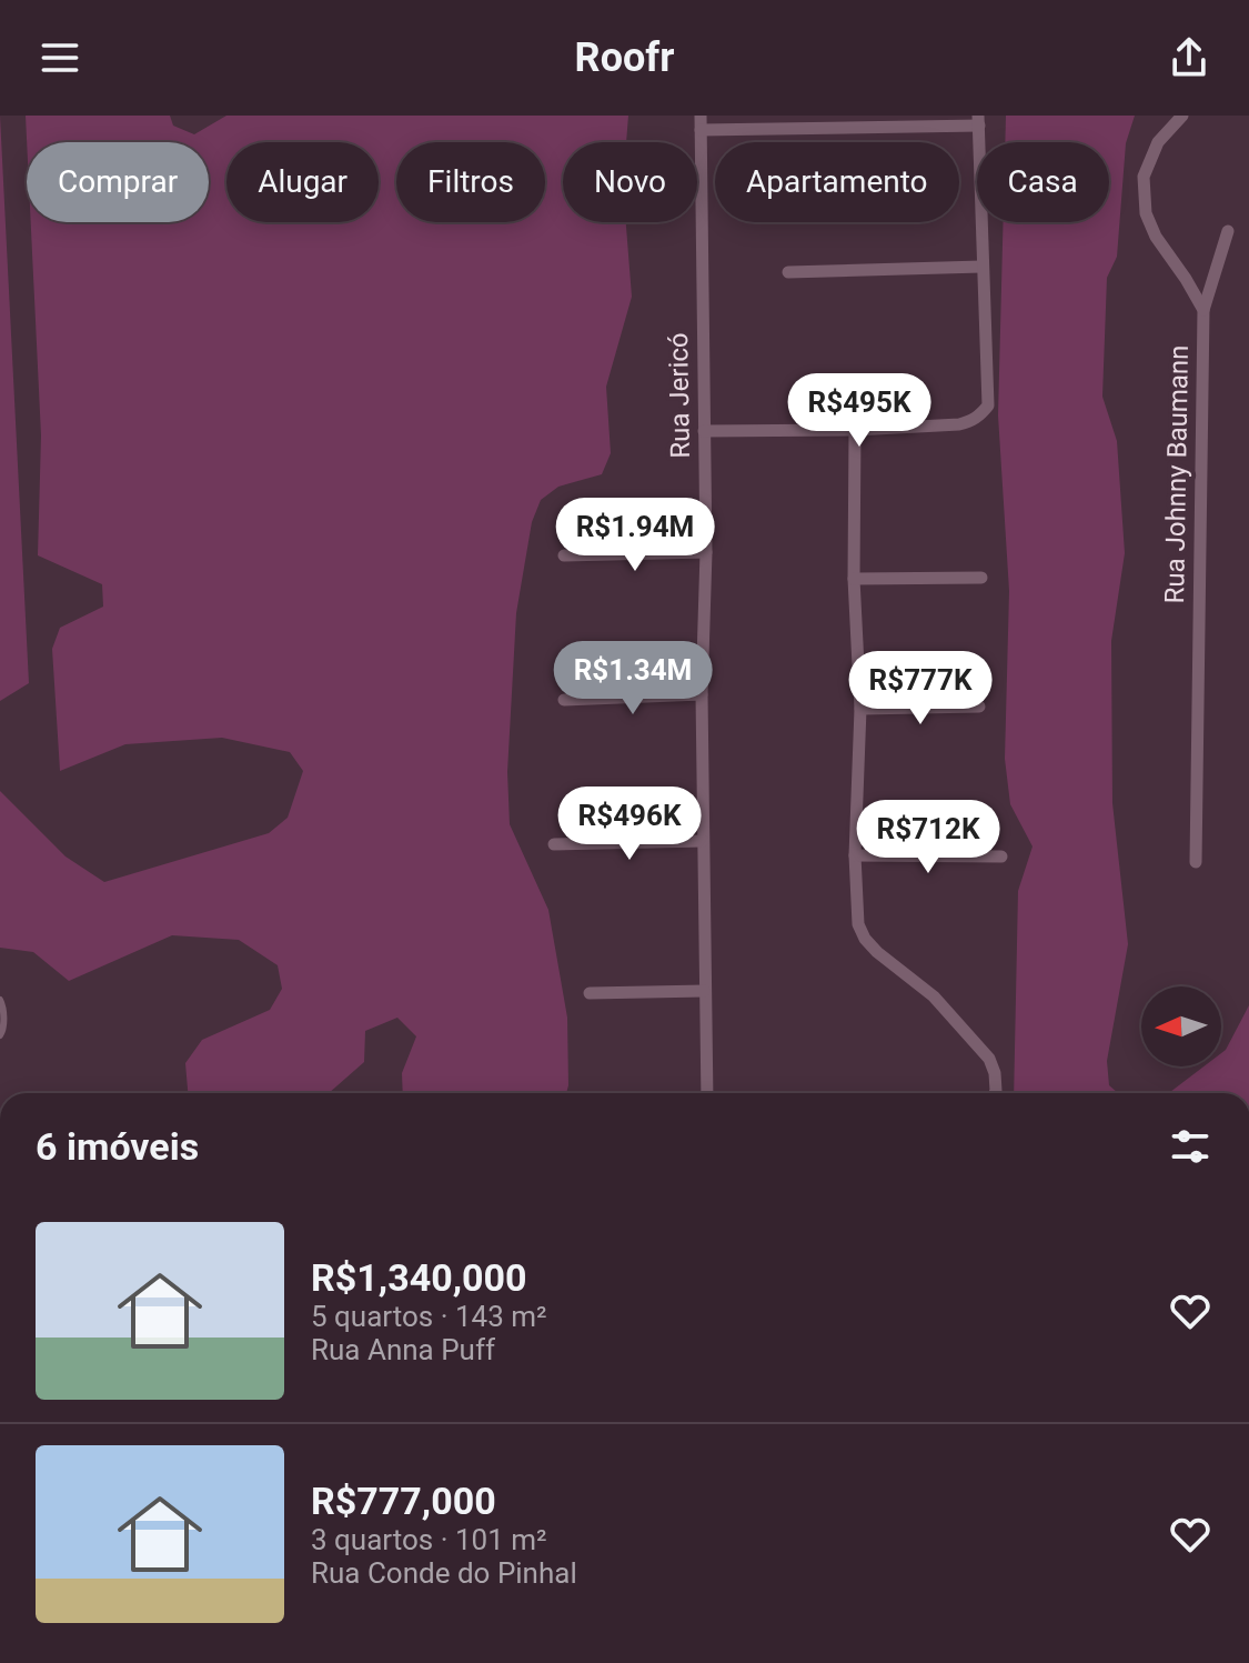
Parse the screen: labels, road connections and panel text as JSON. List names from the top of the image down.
{
  "streets": {
    "street": ["Rua Jericó", "Rua Johnny Baumann"]
  },
  "north": "left",
  "page": {
    "header": "Roofr",
    "chip": [
      "Comprar",
      "Alugar",
      "Filtros",
      "Novo",
      "Apartamento",
      "Casa"
    ],
    "price": [
      "R$495K",
      "R$1.94M",
      "R$1.34M",
      "R$777K",
      "R$496K",
      "R$712K"
    ],
    "heading": "6 imóveis",
    "list": [
      {
        "name": "R$1,340,000",
        "note": "5 quartos · 143 m² · Rua Anna Puff"
      },
      {
        "name": "R$777,000",
        "note": "3 quartos · 101 m² · Rua Conde do Pinhal"
      }
    ]
  }
}
